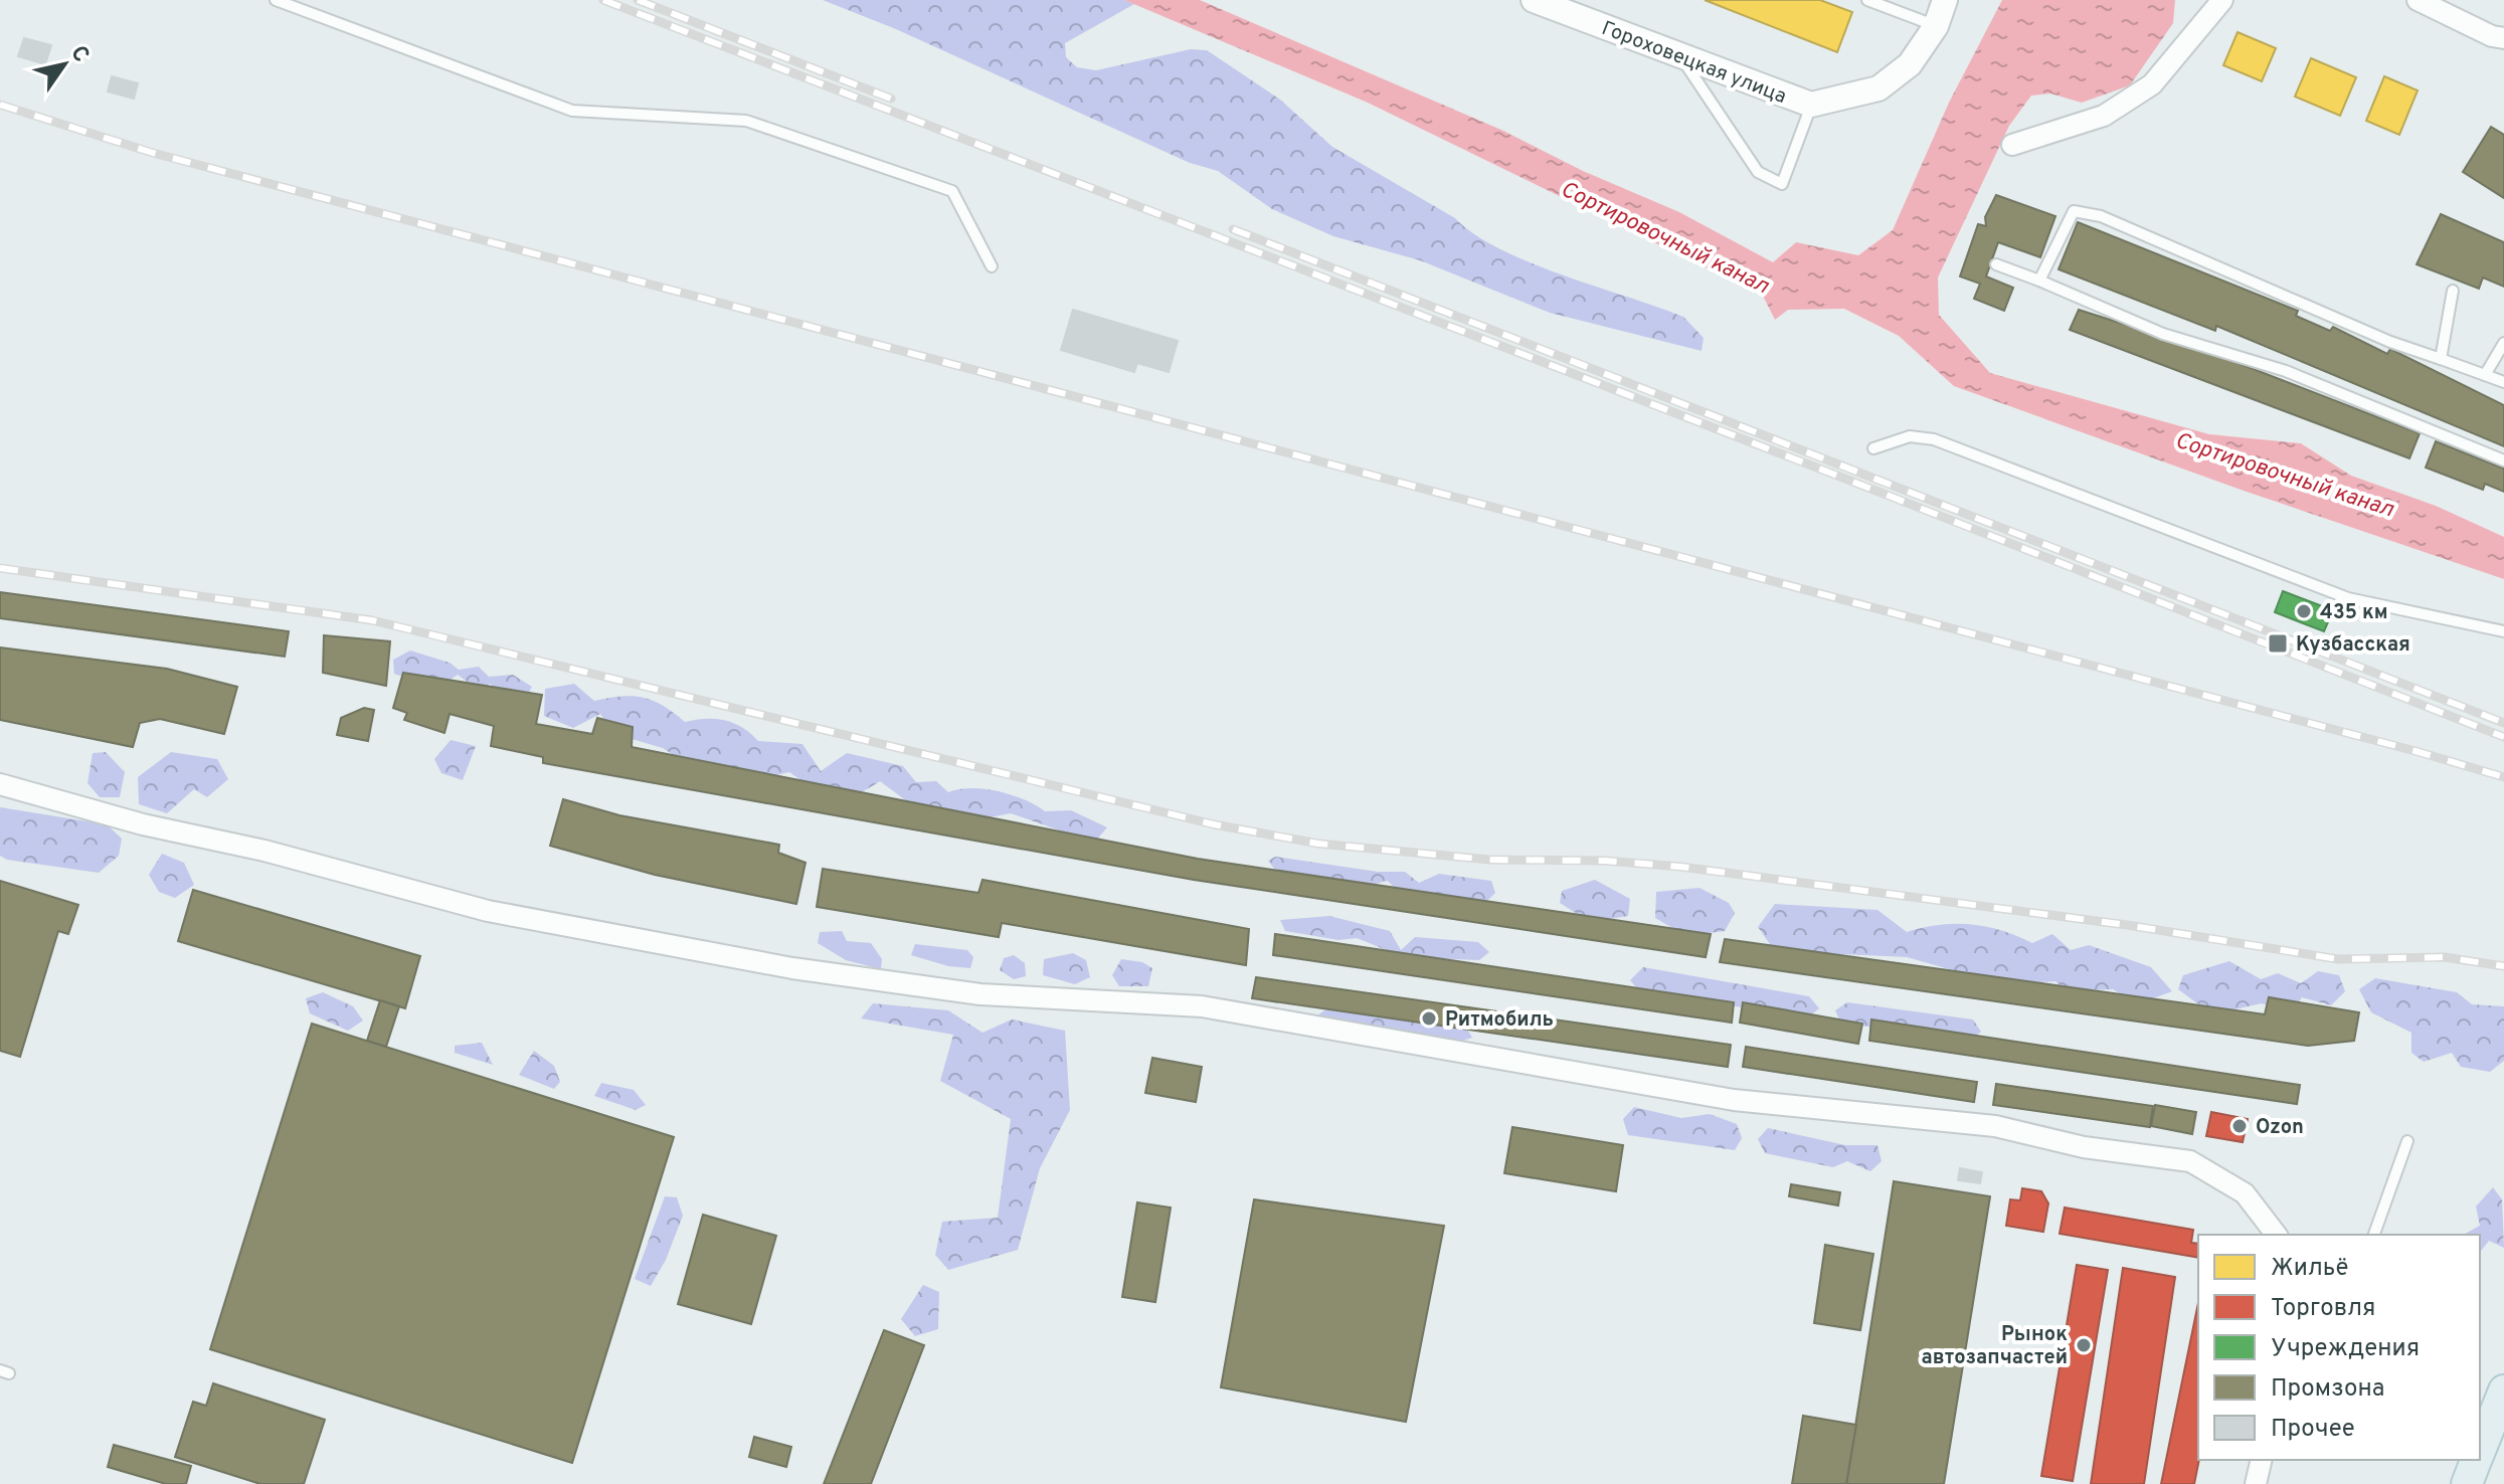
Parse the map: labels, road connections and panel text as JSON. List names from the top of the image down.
{
  "streets": {
    "street": ["Гороховецкая улица"]
  },
  "water": ["Сортировочный канал"],
  "places": {
    "other": [
      "435 км",
      "Ритмобиль",
      "Ozon",
      "Рынок автозапчастей"
    ],
    "transit": ["Кузбасская"]
  },
  "legend": [
    "Жильё",
    "Торговля",
    "Учреждения",
    "Промзона",
    "Прочее"
  ],
  "north": "top right"
}
